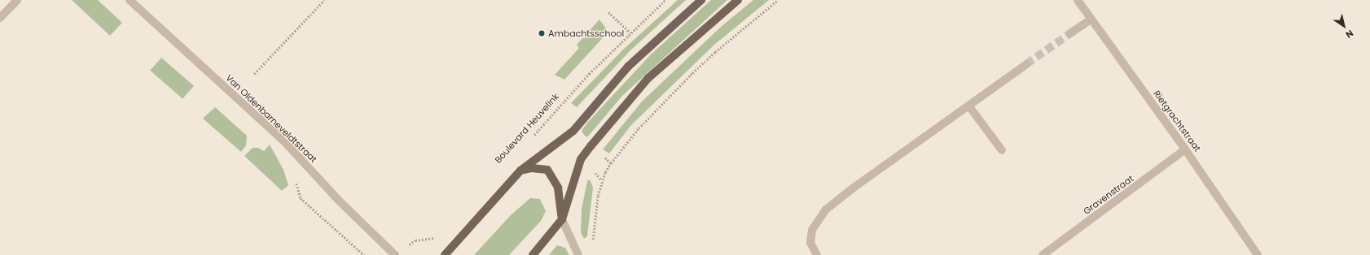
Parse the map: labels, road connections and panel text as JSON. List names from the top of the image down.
{
  "streets": {
    "street": ["Van Oldenbarneveldtstraat", "Rietgrachtstraat", "Gravenstraat"],
    "path": ["Boulevard Heuvelink"]
  },
  "crossings": [
    ["Rietgrachtstraat", "Gravenstraat"]
  ],
  "places": ["Ambachtsschool"],
  "north": "bottom right"
}
